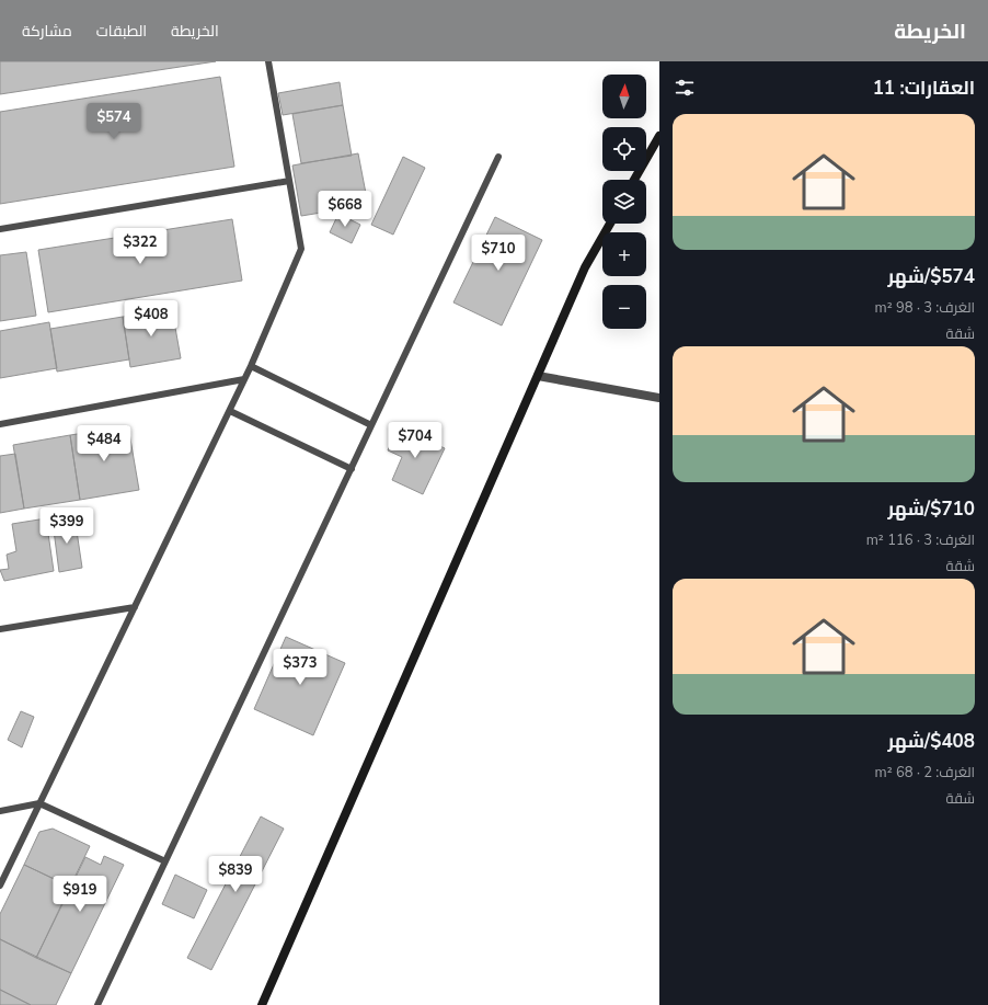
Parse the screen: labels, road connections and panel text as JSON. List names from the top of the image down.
{
  "north": "top",
  "page": {
    "header": "الخريطة",
    "nav": ["الخريطة", "الطبقات", "مشاركة"],
    "heading": "العقارات: 11",
    "map_buttons": ["+", "−"],
    "price": [
      "$574",
      "$668",
      "$322",
      "$710",
      "$408",
      "$704",
      "$484",
      "$399",
      "$373",
      "$839",
      "$919"
    ],
    "list": [
      {
        "name": "$574/شهر",
        "note": "الغرف: 3 · 98 m² · شقة"
      },
      {
        "name": "$710/شهر",
        "note": "الغرف: 3 · 116 m² · شقة"
      },
      {
        "name": "$408/شهر",
        "note": "الغرف: 2 · 68 m² · شقة"
      }
    ]
  }
}
